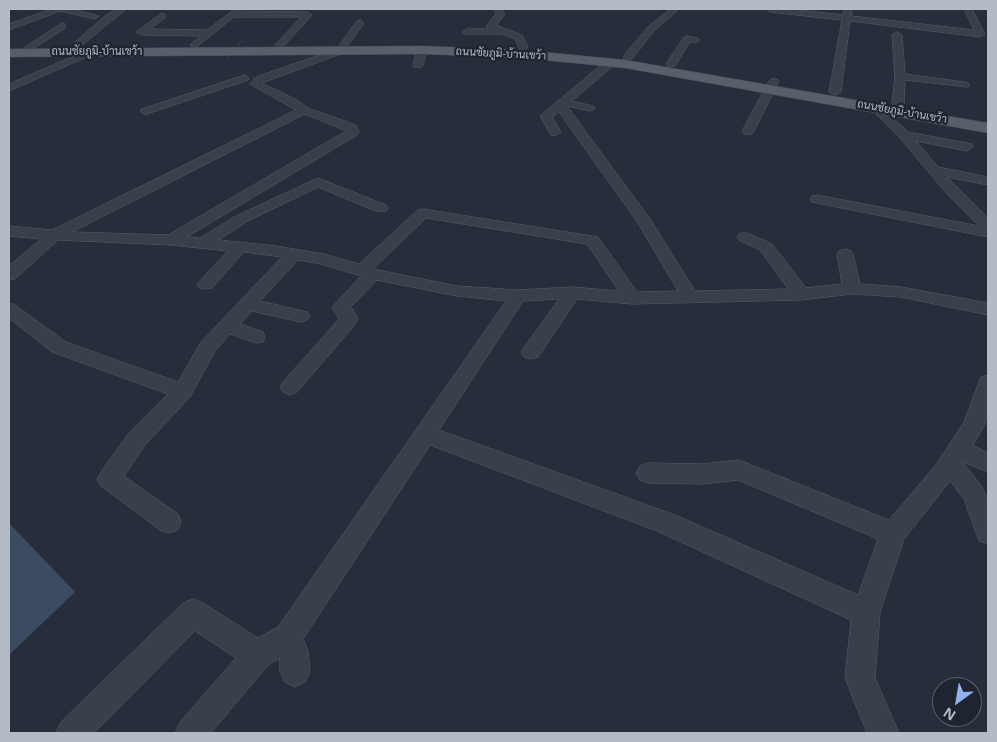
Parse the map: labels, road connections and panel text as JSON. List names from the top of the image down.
{
  "streets": {
    "main road": ["ถนนชัยภูมิ-บ้านเขว้า"]
  },
  "north": "bottom left"
}
